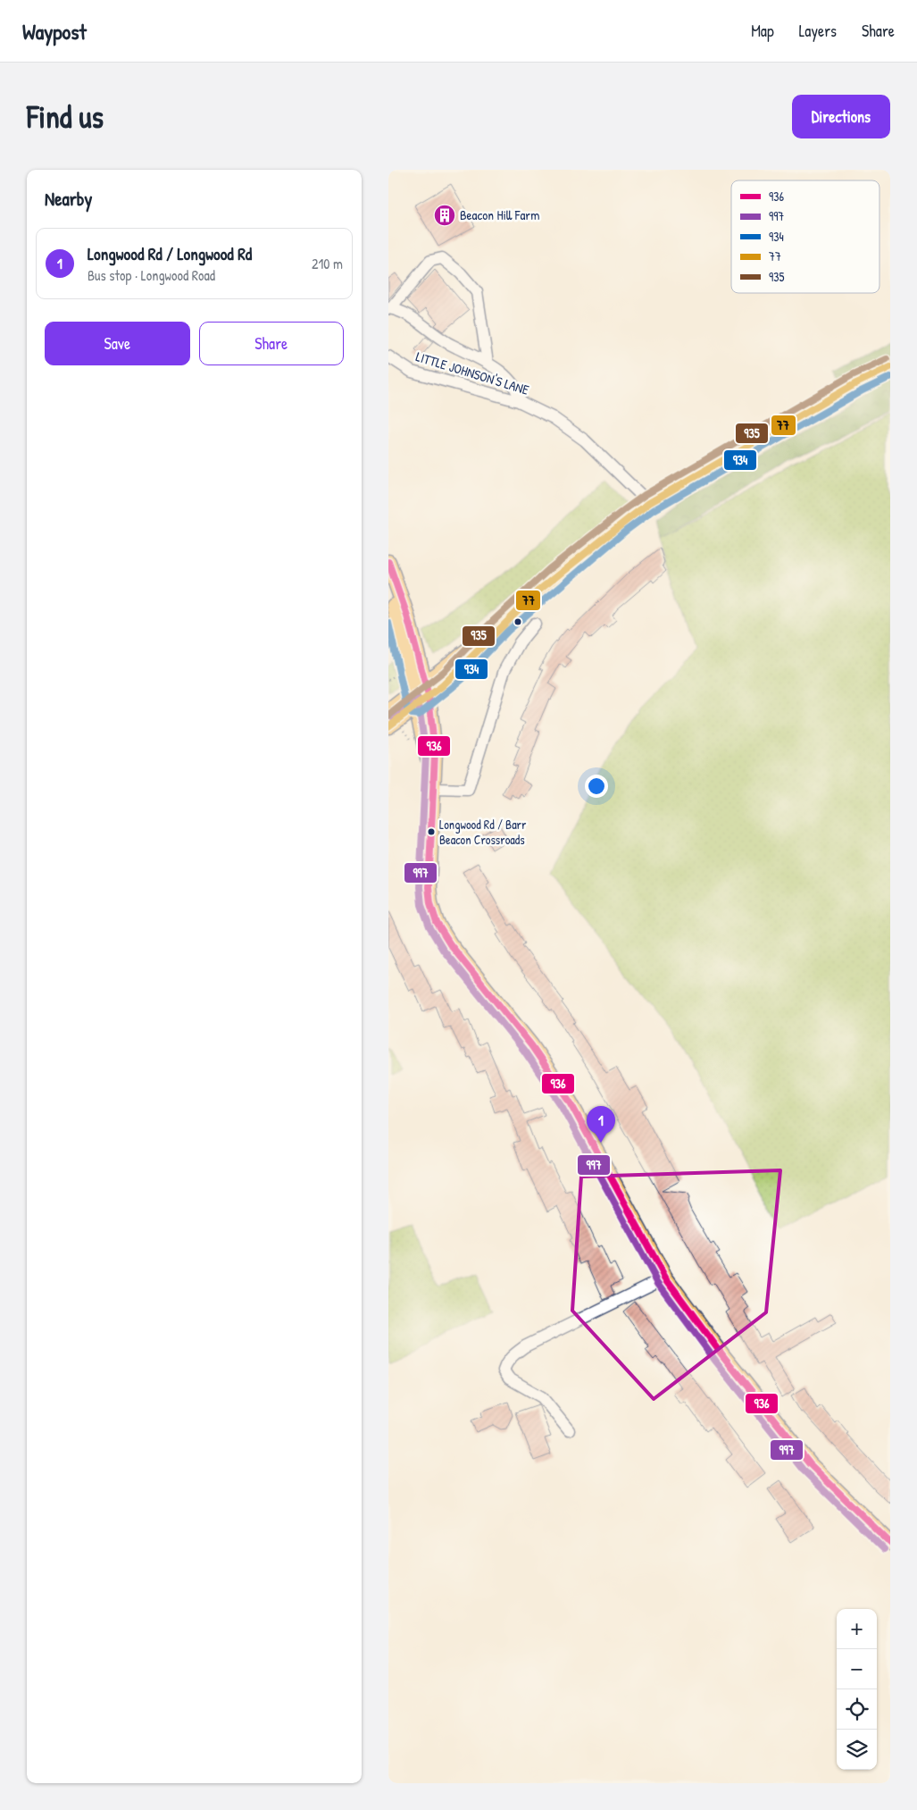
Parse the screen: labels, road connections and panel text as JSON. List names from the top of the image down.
{
  "streets": {
    "street": ["LITTLE JOHNSON'S LANE"]
  },
  "places": {
    "building": ["Beacon Hill Farm"],
    "other": ["Longwood Rd / Barr Beacon Crossroads"]
  },
  "lines": [
    "transit line 935",
    "transit line 77",
    "transit line 934",
    "transit line 936",
    "transit line 997"
  ],
  "legend": [
    "936",
    "997",
    "934",
    "77",
    "935"
  ],
  "page": {
    "header": "Waypost",
    "nav": ["Map", "Layers", "Share"],
    "buttons": [
      "Directions",
      ["Save", "Share"]
    ],
    "title": "Find us",
    "heading": "Nearby",
    "list": [
      {
        "mark": "1",
        "name": "Longwood Rd / Longwood Rd",
        "note": "Bus stop · Longwood Road",
        "value": "210 m"
      }
    ],
    "pins": "1",
    "map_buttons": ["+", "−"]
  }
}
